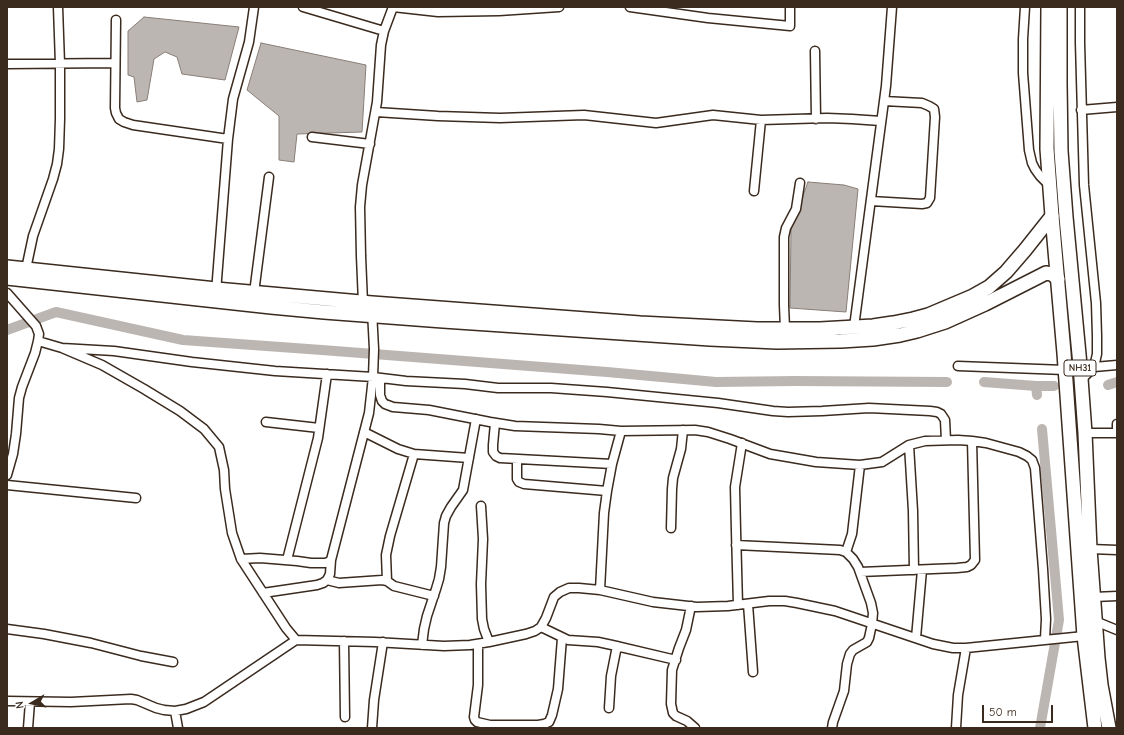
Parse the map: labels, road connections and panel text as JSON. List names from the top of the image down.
{
  "streets": {
    "main road": ["NH31"]
  },
  "scale_bar": "50 m",
  "north": "left"
}
